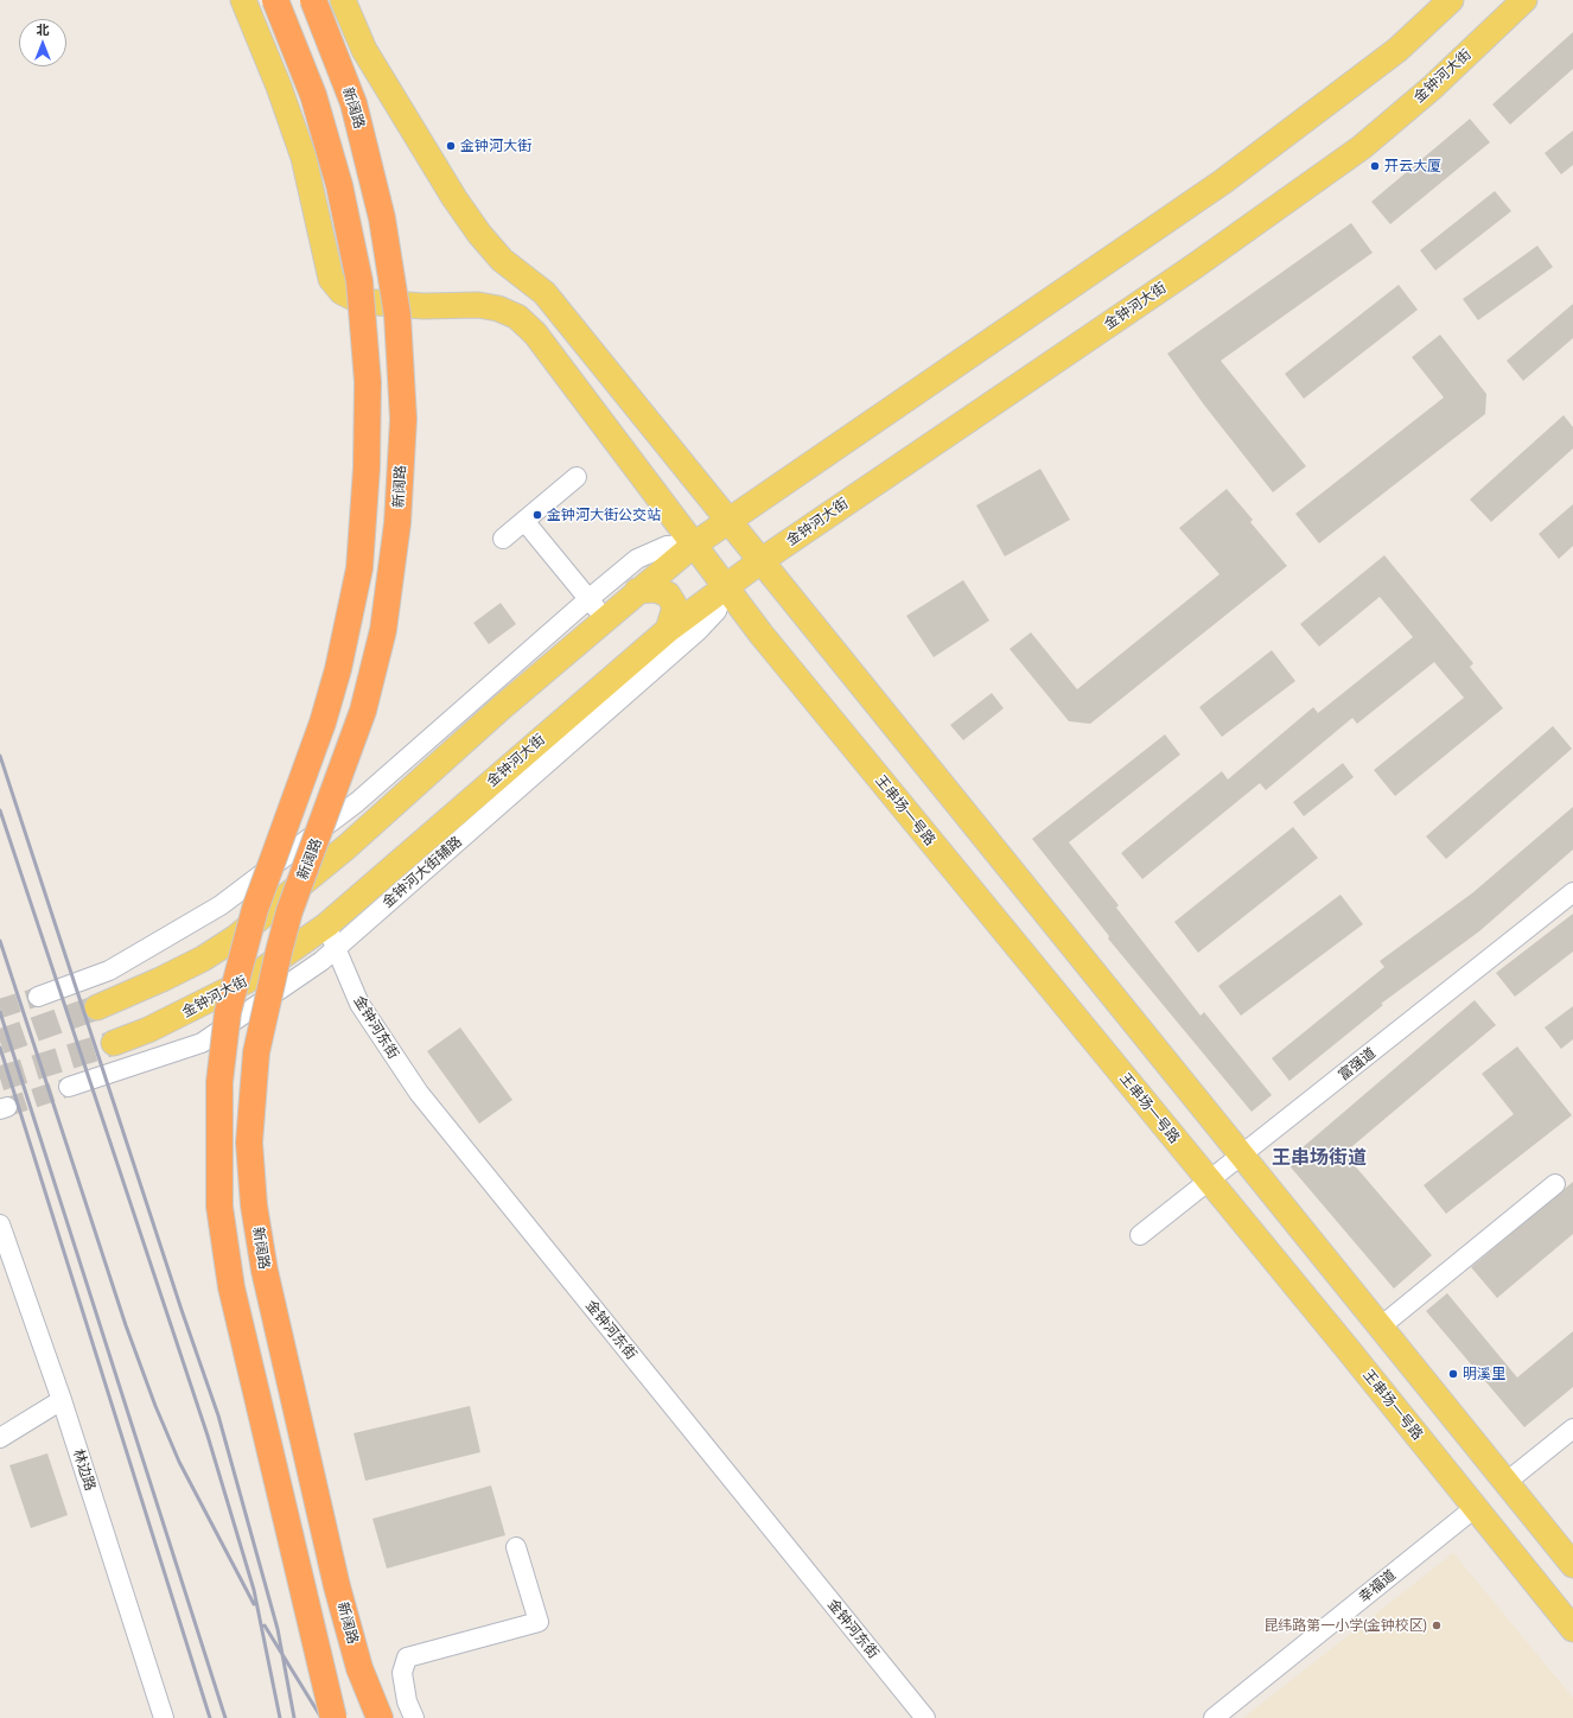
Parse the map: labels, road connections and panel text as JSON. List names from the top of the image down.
{
  "streets": {
    "highway": ["新阔路"],
    "main road": ["金钟河大街", "王串场一号路"],
    "street": [
      "金钟河大街辅路",
      "金钟河东街",
      "富强道",
      "林边路",
      "幸福道"
    ]
  },
  "crossings": [
    ["金钟河大街", "王串场一号路"],
    ["金钟河大街", "金钟河大街辅路"],
    ["金钟河大街", "金钟河东街"],
    ["王串场一号路", "金钟河大街辅路"],
    ["王串场一号路", "富强道"],
    ["王串场一号路", "幸福道"],
    ["金钟河大街辅路", "金钟河东街"]
  ],
  "districts": ["王串场街道"],
  "places": [
    "金钟河大街",
    "开云大厦",
    "金钟河大街公交站",
    "明溪里",
    "昆纬路第一小学(金钟校区)"
  ],
  "north": "top"
}
